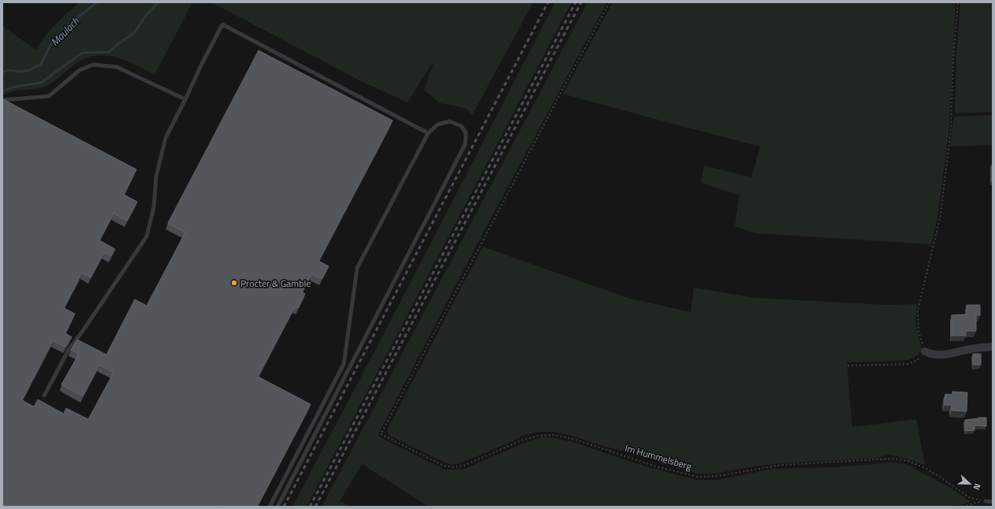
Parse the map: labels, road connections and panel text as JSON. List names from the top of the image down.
{
  "streets": {
    "path": ["Im Hummelsberg"]
  },
  "water": ["Maulach"],
  "places": ["Procter & Gamble"],
  "north": "right"
}
